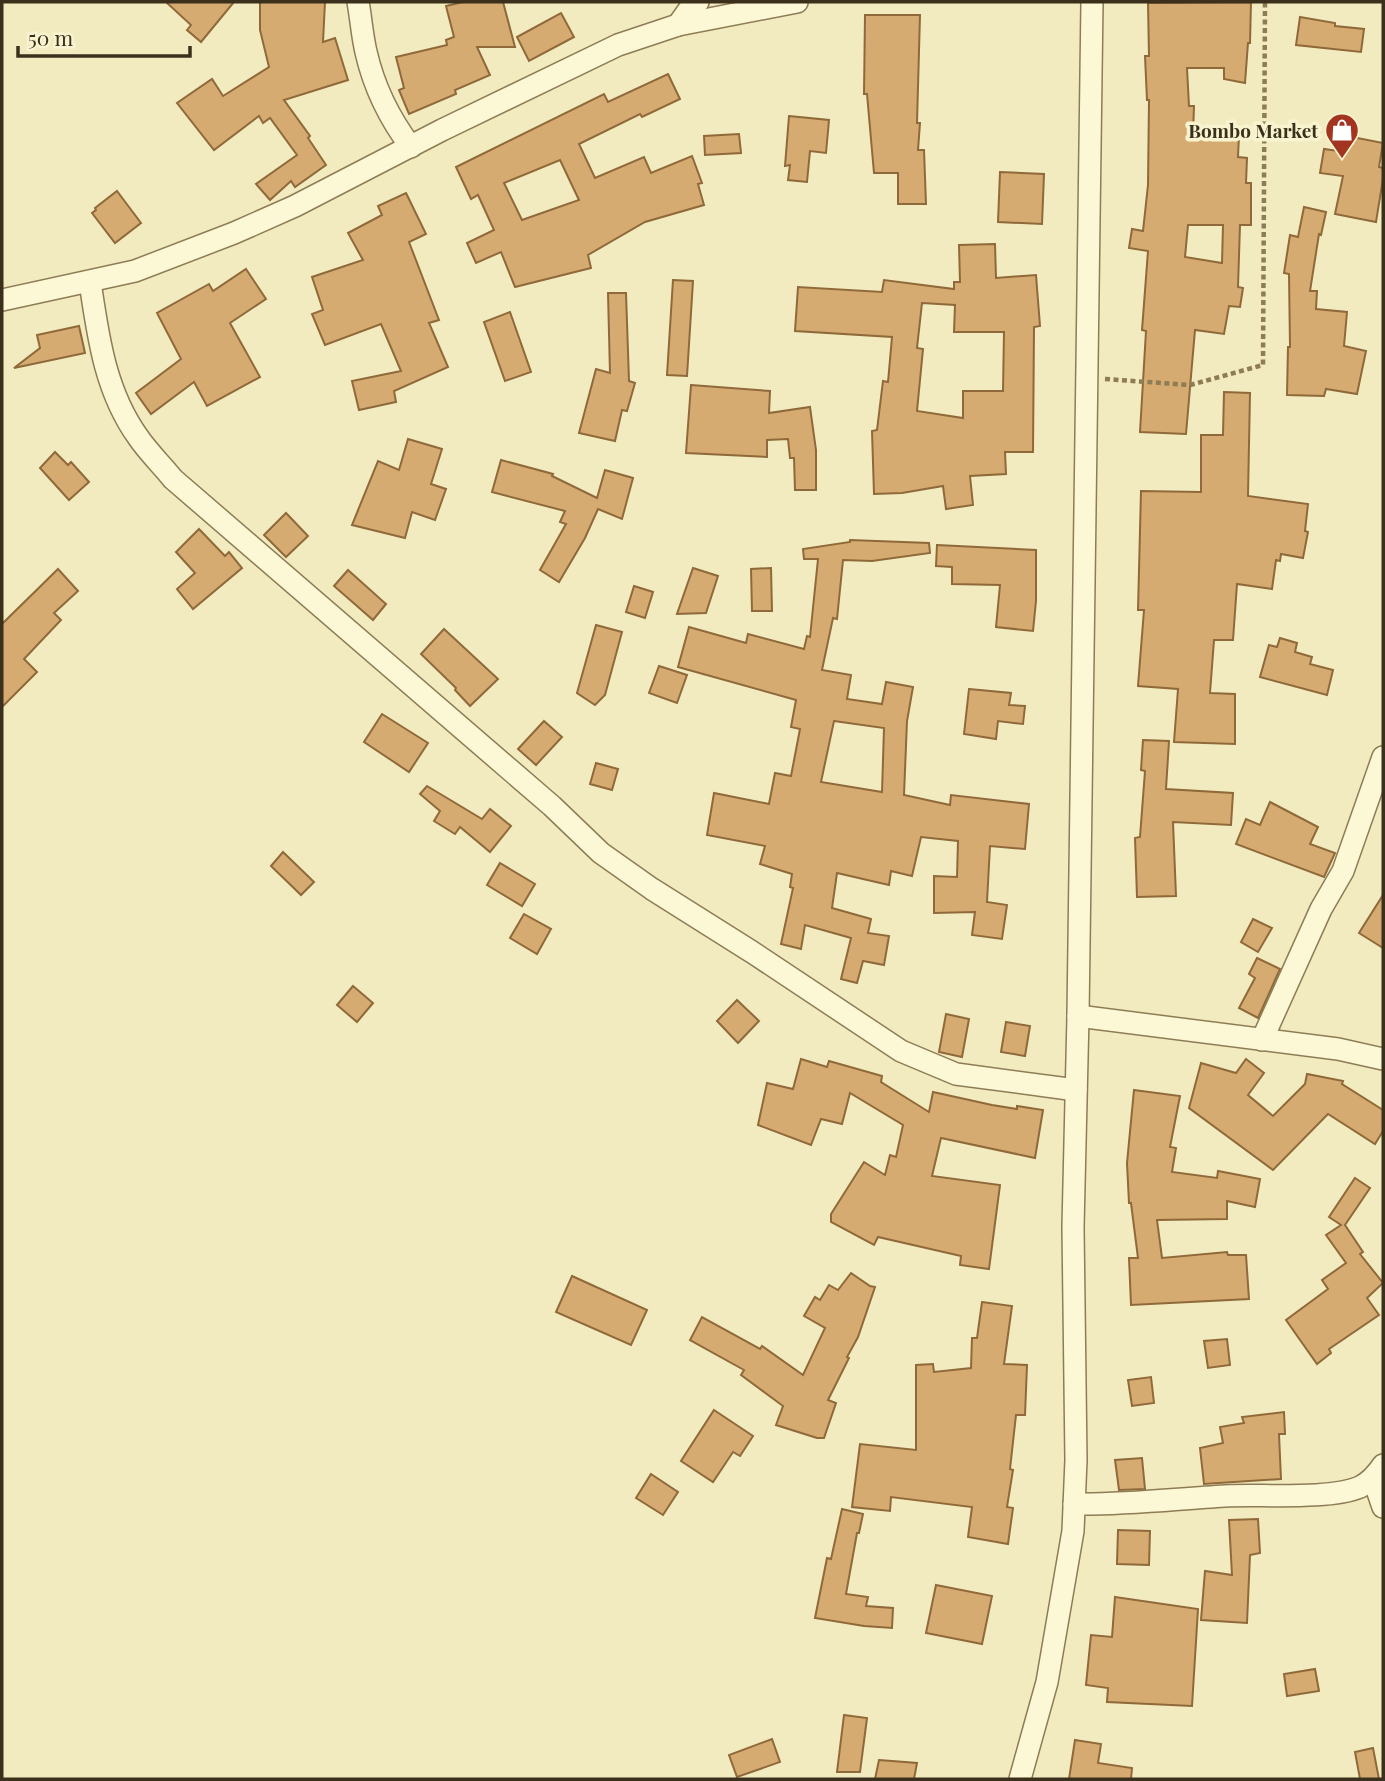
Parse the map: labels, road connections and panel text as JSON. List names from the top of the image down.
{
  "places": {
    "shop": ["Bombo Market"]
  },
  "scale_bar": "50 m"
}
